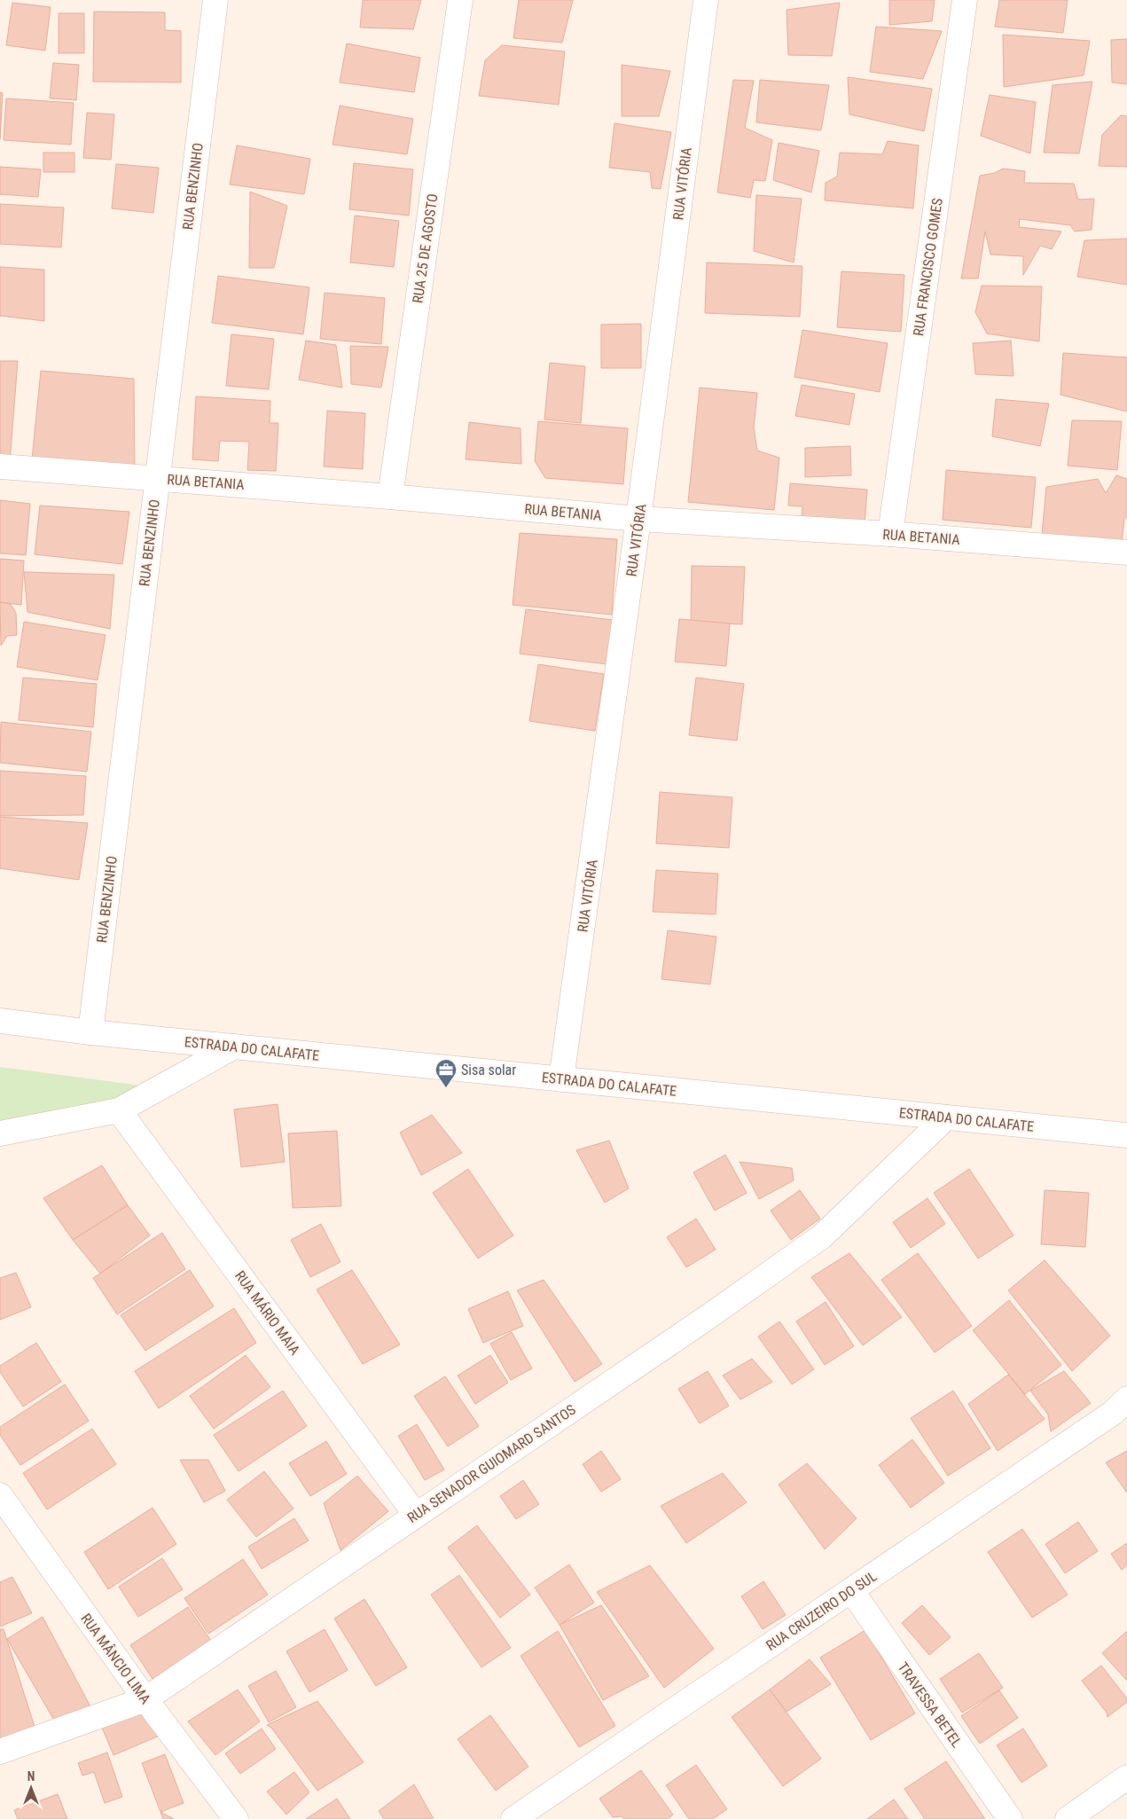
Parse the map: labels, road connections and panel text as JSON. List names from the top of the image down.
{
  "streets": {
    "street": [
      "RUA VITÓRIA",
      "RUA BENZINHO",
      "RUA 25 DE AGOSTO",
      "RUA FRANCISCO GOMES",
      "RUA BETANIA",
      "ESTRADA DO CALAFATE",
      "RUA MÁRIO MAIA",
      "RUA SENADOR GUIOMARD SANTOS",
      "RUA CRUZEIRO DO SUL",
      "RUA MÂNCIO LIMA",
      "TRAVESSA BETEL"
    ]
  },
  "crossings": [
    ["RUA VITÓRIA", "RUA BETANIA"],
    ["RUA VITÓRIA", "ESTRADA DO CALAFATE"],
    ["RUA BENZINHO", "RUA BETANIA"],
    ["RUA BENZINHO", "ESTRADA DO CALAFATE"],
    ["RUA 25 DE AGOSTO", "RUA BETANIA"],
    ["RUA FRANCISCO GOMES", "RUA BETANIA"],
    ["ESTRADA DO CALAFATE", "RUA SENADOR GUIOMARD SANTOS"],
    ["RUA MÁRIO MAIA", "RUA SENADOR GUIOMARD SANTOS"],
    ["RUA SENADOR GUIOMARD SANTOS", "RUA MÂNCIO LIMA"],
    ["RUA CRUZEIRO DO SUL", "TRAVESSA BETEL"]
  ],
  "places": {
    "office": ["Sisa solar"]
  },
  "north": "top"
}
